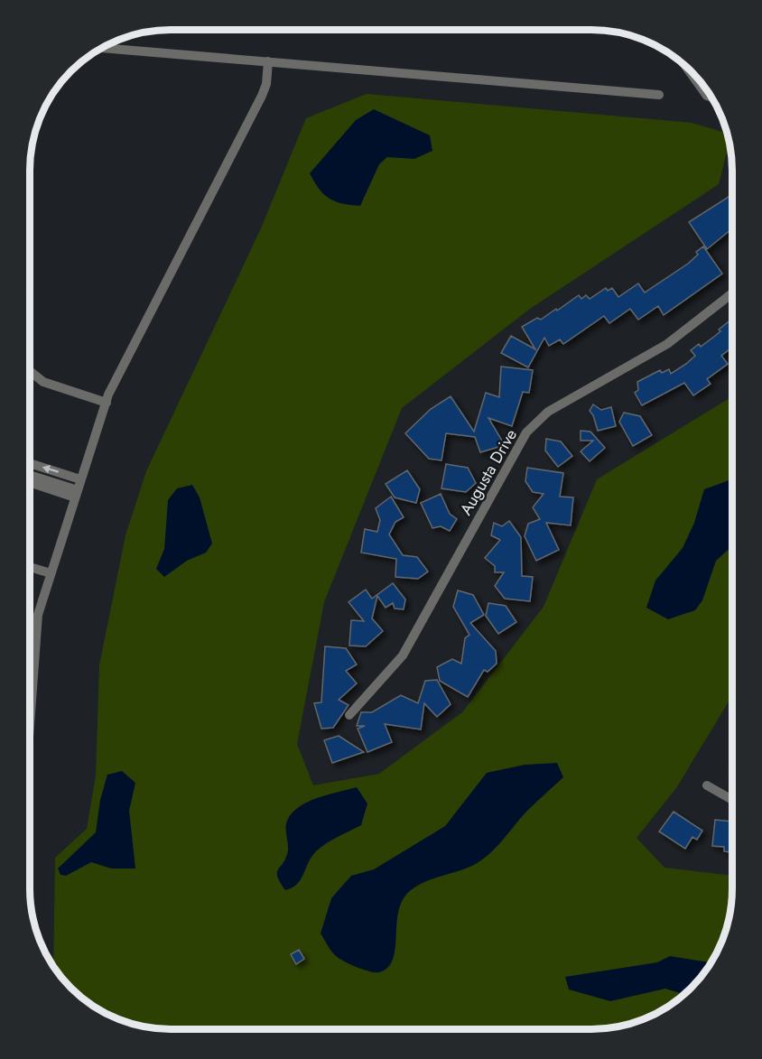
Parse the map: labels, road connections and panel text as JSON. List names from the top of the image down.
{
  "streets": {
    "street": ["Augusta Drive"]
  }
}
